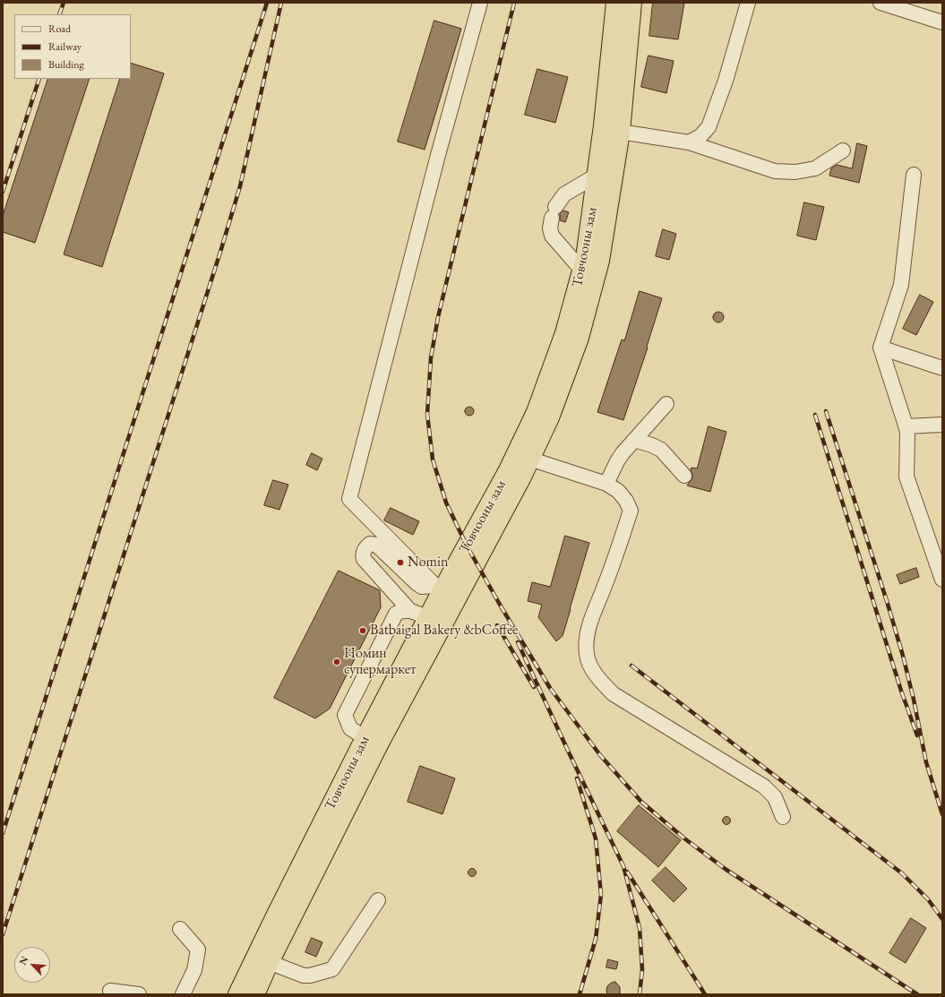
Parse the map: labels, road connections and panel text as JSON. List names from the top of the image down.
{
  "streets": {
    "highway": ["Товчооны зам"]
  },
  "places": ["Nomin", "Batbaigal Bakery &bCoffee", "Номин супермаркет"],
  "legend": ["Road", "Railway", "Building"],
  "north": "top left"
}
